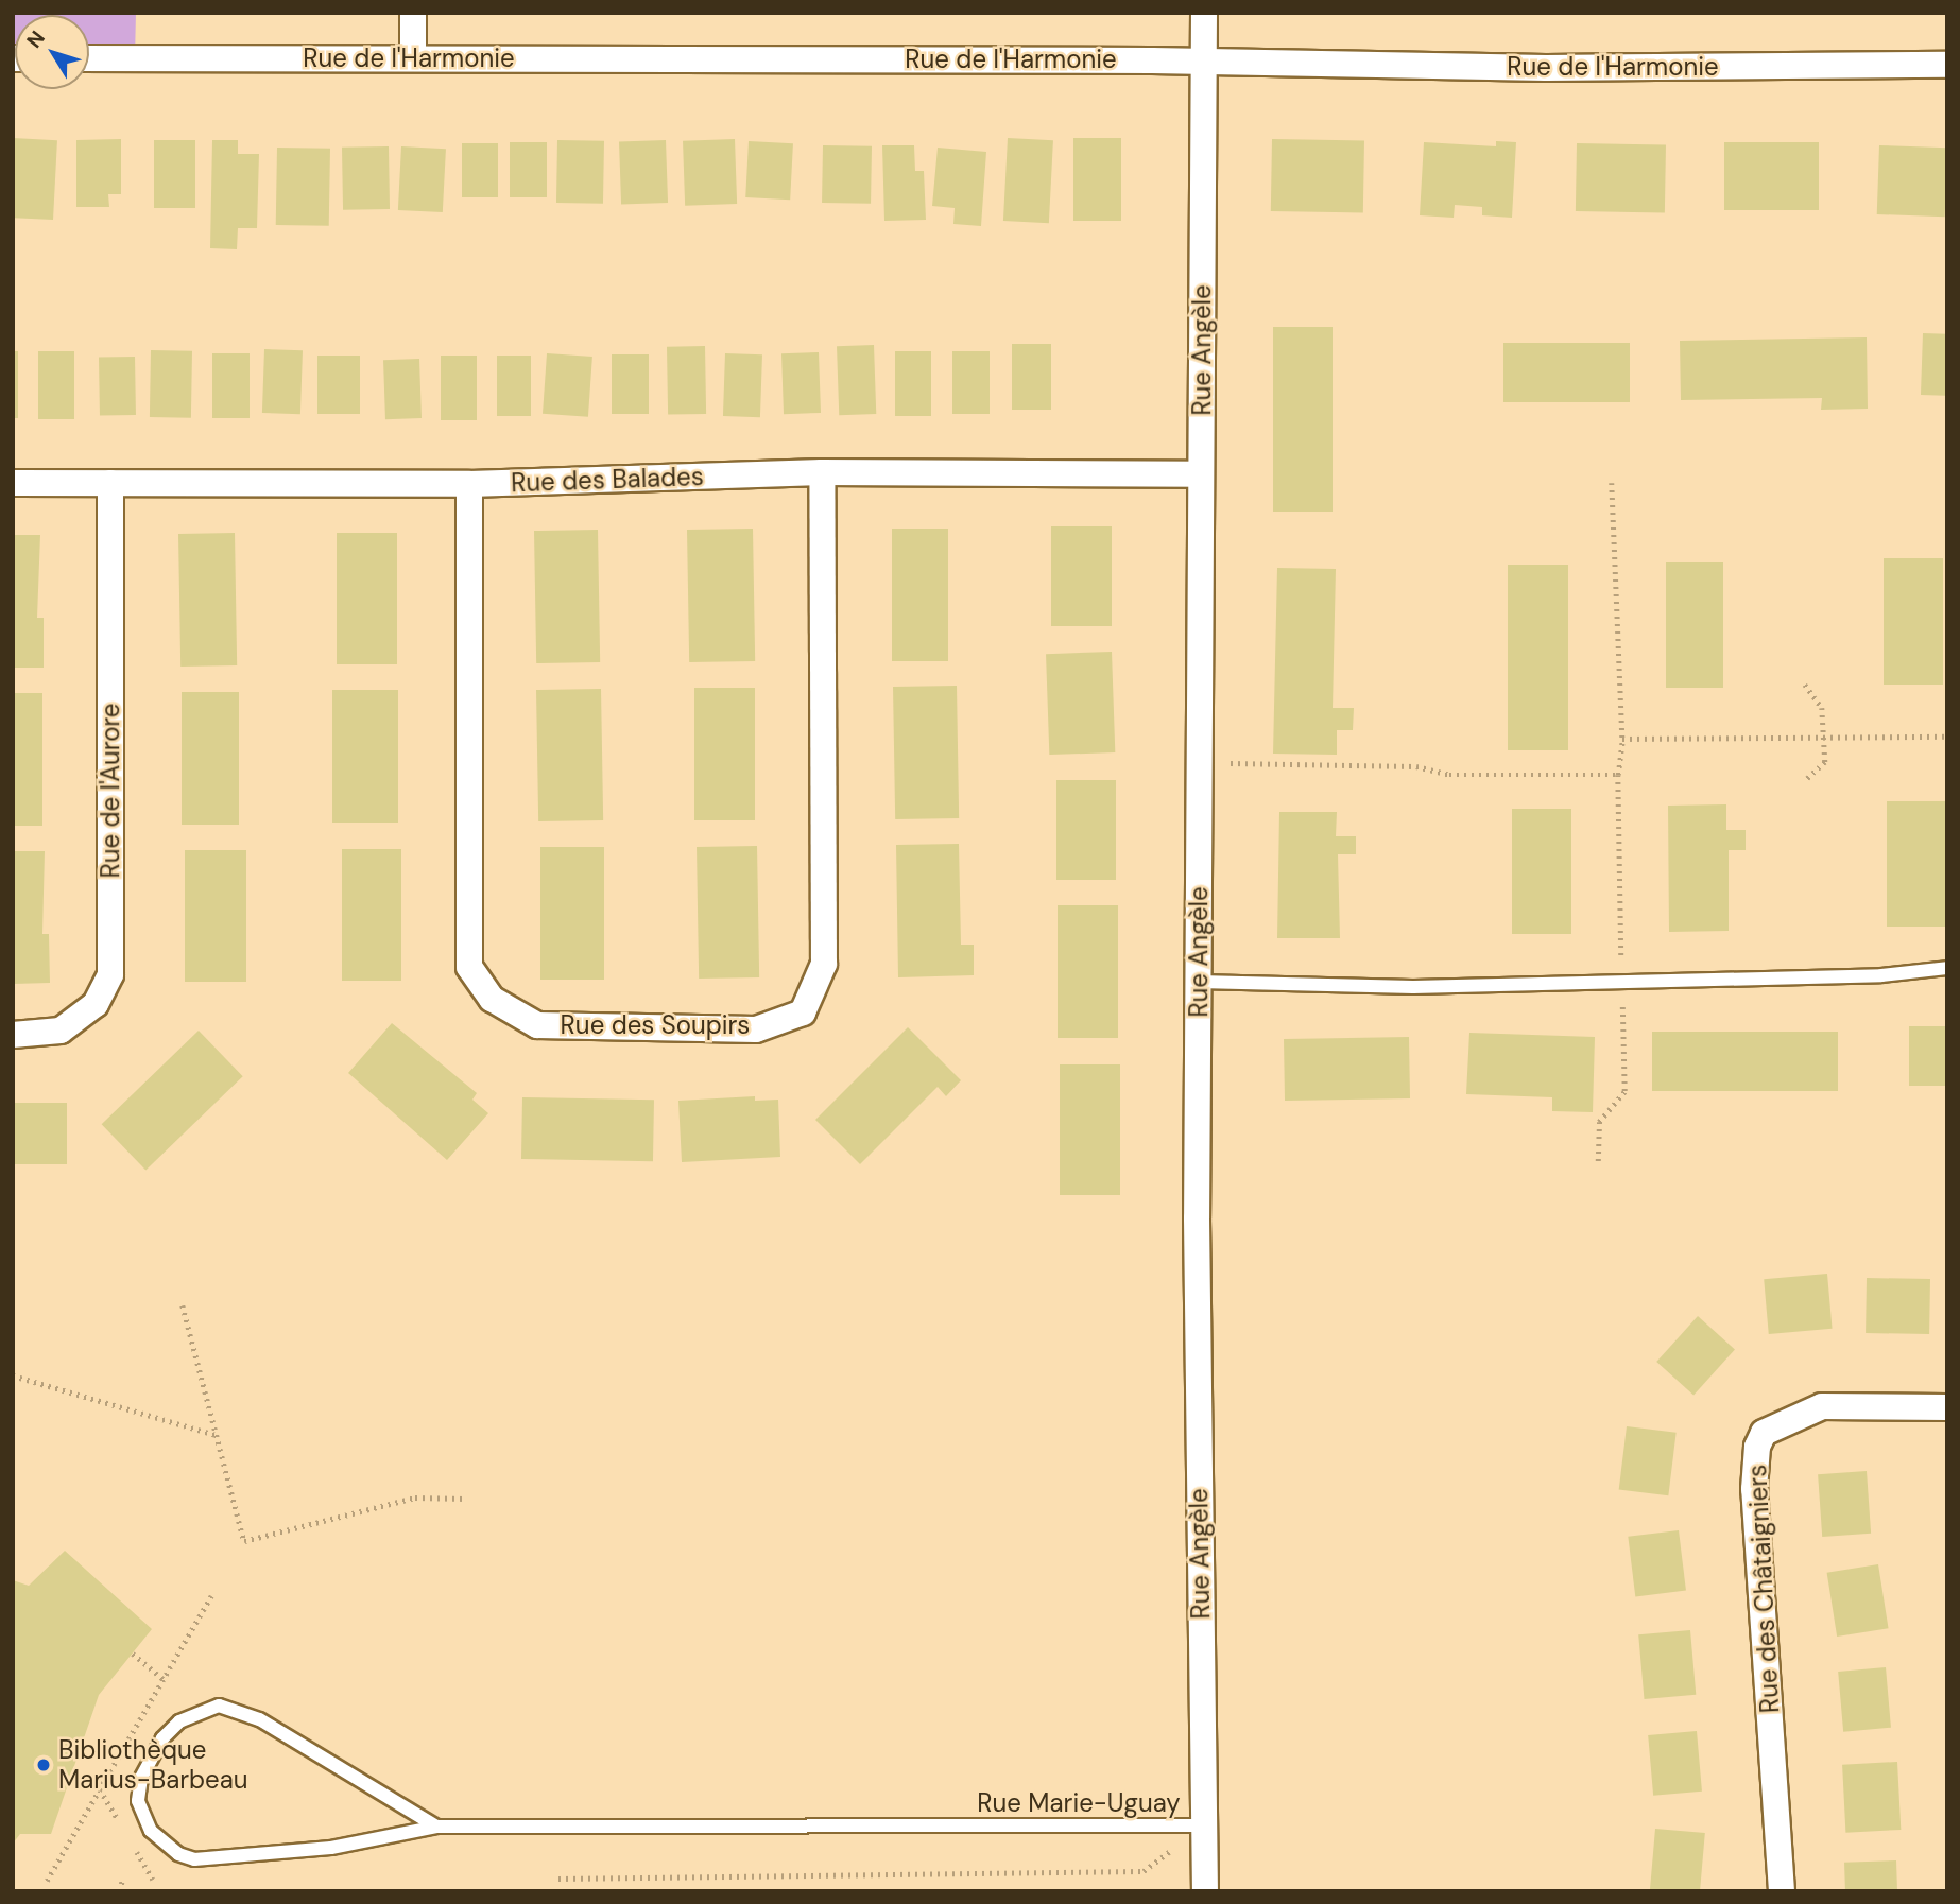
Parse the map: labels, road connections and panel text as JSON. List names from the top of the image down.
{
  "streets": {
    "street": [
      "Rue de l'Harmonie",
      "Rue Angèle",
      "Rue des Balades",
      "Rue de l'Aurore",
      "Rue des Soupirs",
      "Rue des Châtaigniers"
    ],
    "lane": ["Rue Marie-Uguay"]
  },
  "crossings": [
    ["Rue de l'Harmonie", "Rue Angèle"],
    ["Rue Angèle", "Rue des Balades"],
    ["Rue Angèle", "Rue Marie-Uguay"],
    ["Rue des Balades", "Rue de l'Aurore"],
    ["Rue des Balades", "Rue des Soupirs"]
  ],
  "places": ["Bibliothèque Marius-Barbeau"],
  "north": "top left"
}
